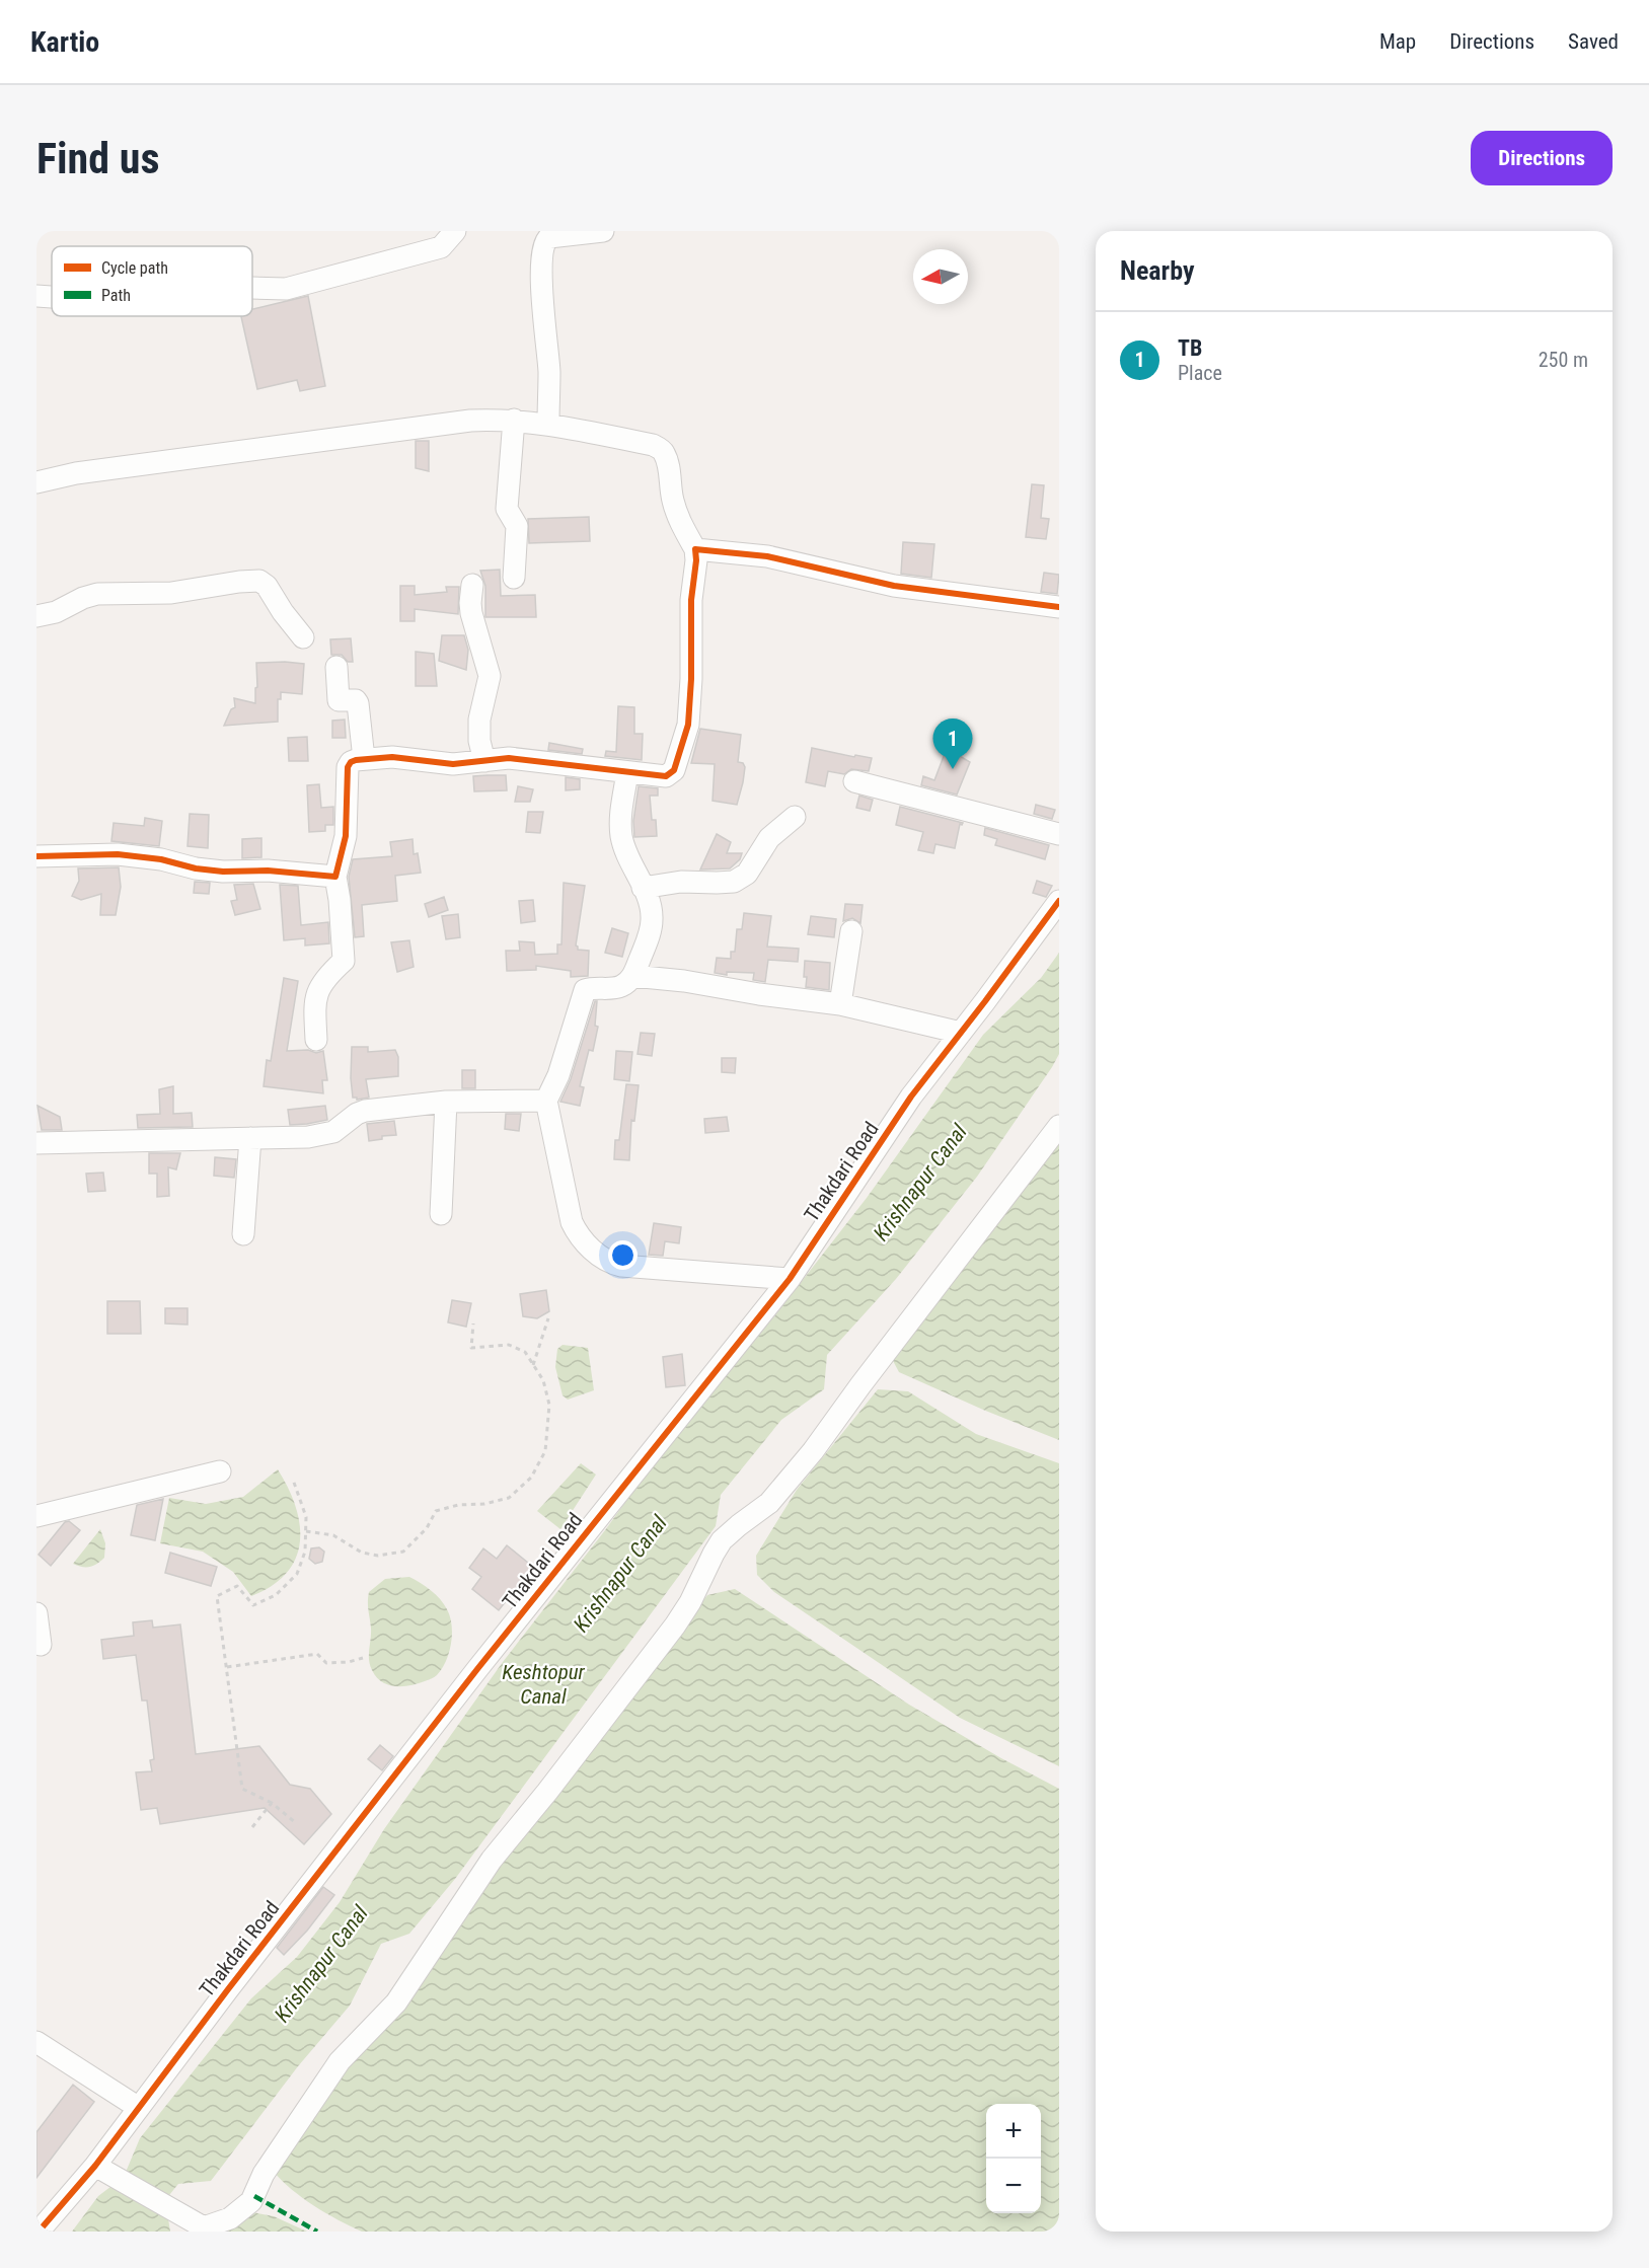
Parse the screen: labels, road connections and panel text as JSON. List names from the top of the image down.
{
  "streets": {
    "street": ["Thakdari Road"]
  },
  "water": ["Krishnapur Canal", "Keshtopur Canal"],
  "legend": ["Cycle path", "Path"],
  "north": "left",
  "page": {
    "header": "Kartio",
    "nav": ["Map", "Directions", "Saved"],
    "buttons": "Directions",
    "title": "Find us",
    "heading": "Nearby",
    "list": [
      {
        "mark": "1",
        "name": "TB",
        "note": "Place",
        "value": "250 m"
      }
    ],
    "pins": "1",
    "map_buttons": ["+", "−"]
  }
}
